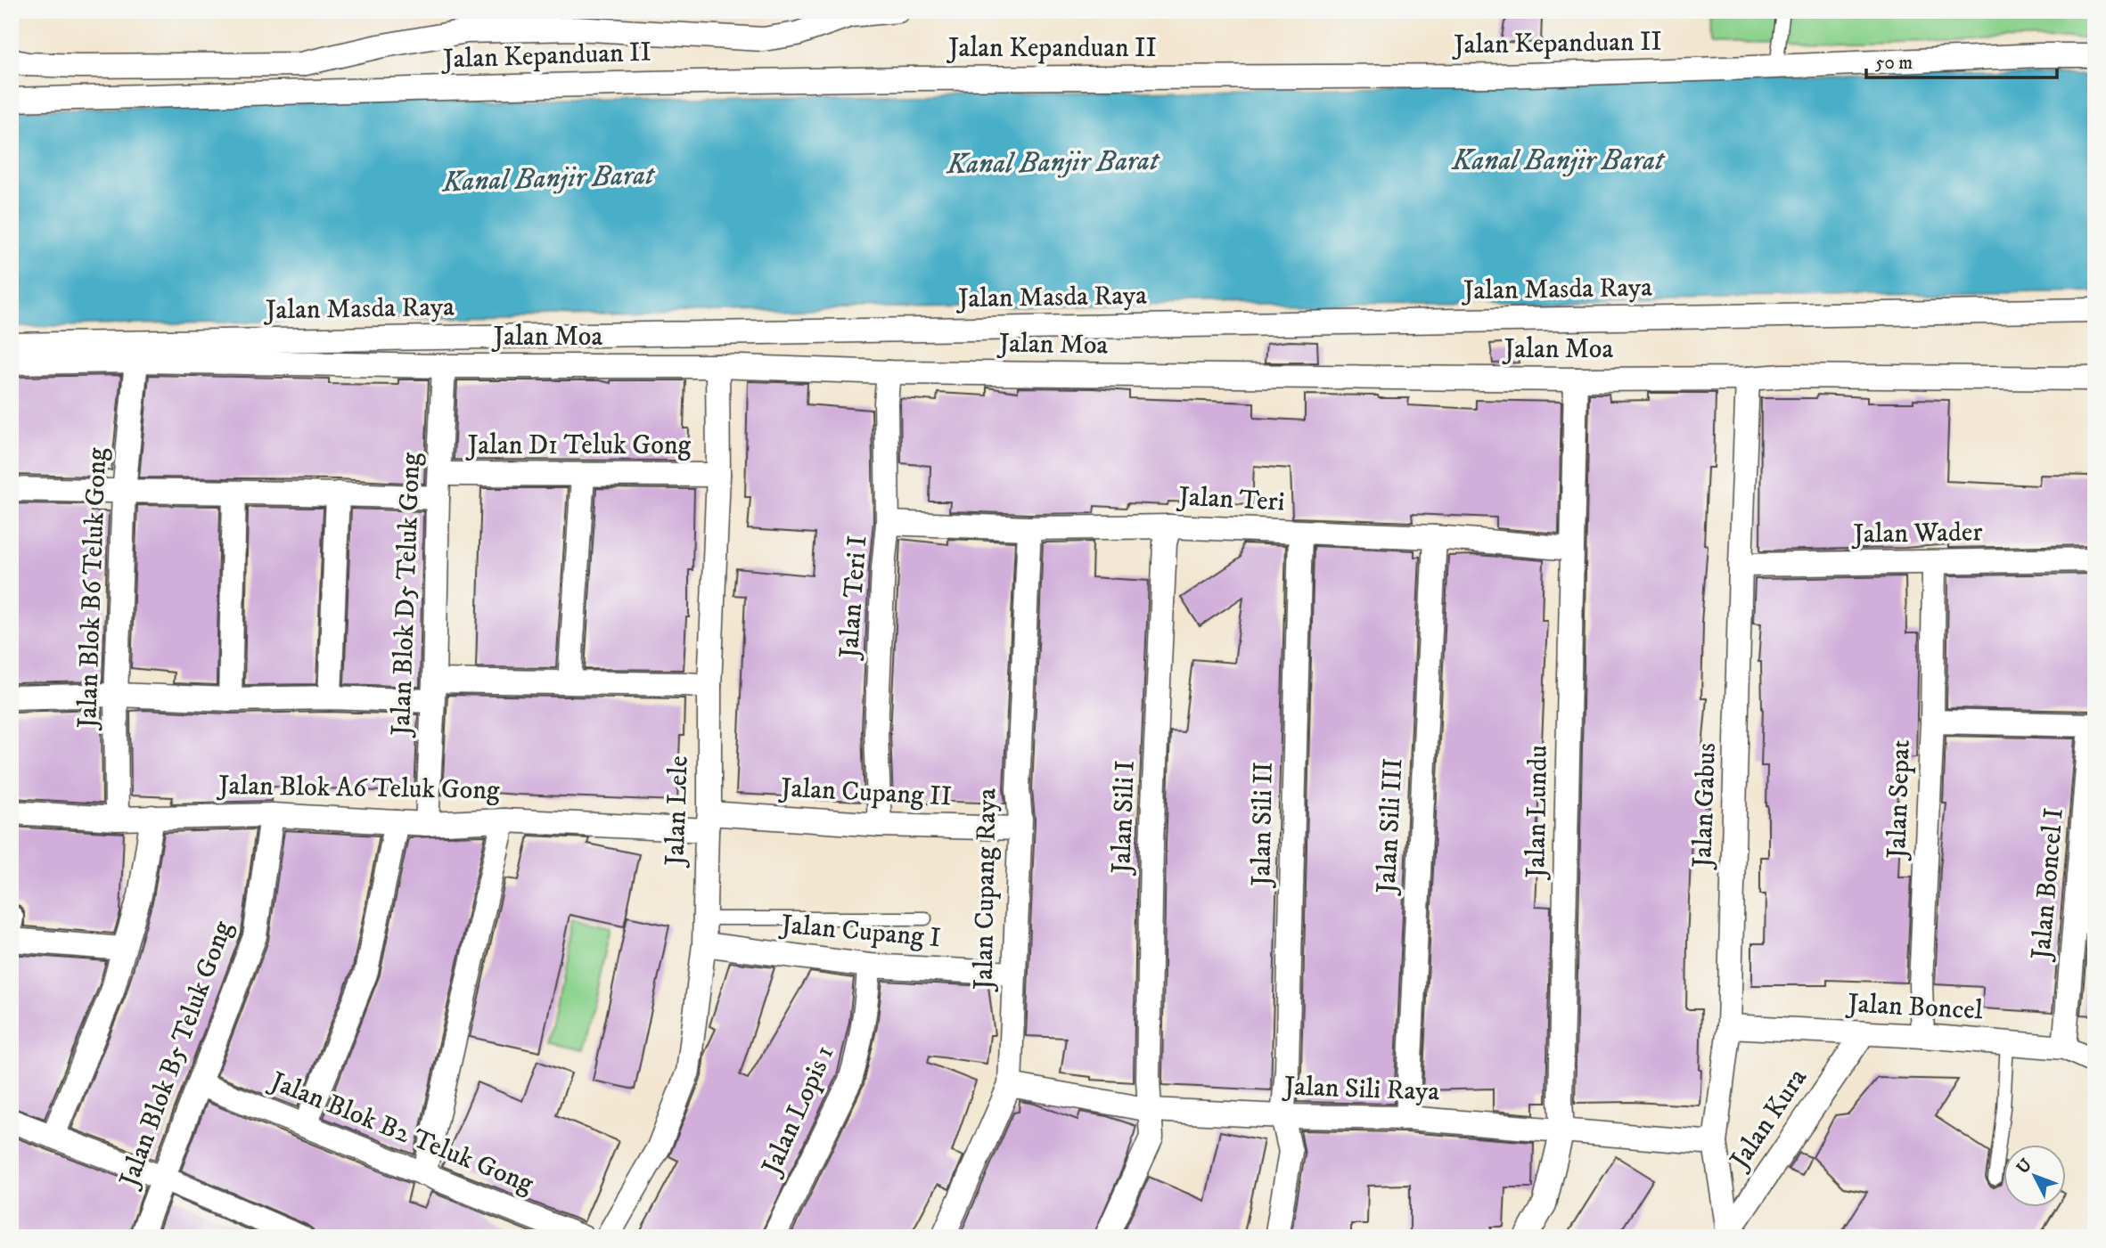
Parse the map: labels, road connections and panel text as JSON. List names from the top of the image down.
{
  "streets": {
    "street": [
      "Jalan Kepanduan II",
      "Jalan Masda Raya",
      "Jalan Moa",
      "Jalan D1 Teluk Gong",
      "Jalan Teri",
      "Jalan Wader",
      "Jalan Blok B6 Teluk Gong",
      "Jalan Blok D5 Teluk Gong",
      "Jalan Teri I",
      "Jalan Blok A6 Teluk Gong",
      "Jalan Cupang II",
      "Jalan Sepat",
      "Jalan Gabus",
      "Jalan Lele",
      "Jalan Lundu",
      "Jalan Sili I",
      "Jalan Sili II",
      "Jalan Sili III",
      "Jalan Boncel I",
      "Jalan Cupang Raya",
      "Jalan Cupang I",
      "Jalan Boncel",
      "Jalan Blok B5 Teluk Gong",
      "Jalan Sili Raya",
      "Jalan Lopis 1",
      "Jalan Kura",
      "Jalan Blok B2 Teluk Gong"
    ]
  },
  "crossings": [
    ["Jalan Moa", "Jalan Blok B6 Teluk Gong"],
    ["Jalan Moa", "Jalan Blok D5 Teluk Gong"],
    ["Jalan Moa", "Jalan Teri I"],
    ["Jalan Moa", "Jalan Gabus"],
    ["Jalan Moa", "Jalan Lele"],
    ["Jalan Moa", "Jalan Lundu"],
    ["Jalan D1 Teluk Gong", "Jalan Blok D5 Teluk Gong"],
    ["Jalan D1 Teluk Gong", "Jalan Lele"],
    ["Jalan Teri", "Jalan Teri I"],
    ["Jalan Teri", "Jalan Lundu"],
    ["Jalan Teri", "Jalan Sili I"],
    ["Jalan Teri", "Jalan Sili II"],
    ["Jalan Teri", "Jalan Sili III"],
    ["Jalan Teri", "Jalan Cupang Raya"],
    ["Jalan Wader", "Jalan Sepat"],
    ["Jalan Wader", "Jalan Gabus"],
    ["Jalan Blok B6 Teluk Gong", "Jalan Blok A6 Teluk Gong"],
    ["Jalan Blok D5 Teluk Gong", "Jalan Blok A6 Teluk Gong"],
    ["Jalan Teri I", "Jalan Cupang II"],
    ["Jalan Blok A6 Teluk Gong", "Jalan Cupang II"],
    ["Jalan Blok A6 Teluk Gong", "Jalan Lele"],
    ["Jalan Blok A6 Teluk Gong", "Jalan Blok B5 Teluk Gong"],
    ["Jalan Cupang II", "Jalan Lele"],
    ["Jalan Cupang II", "Jalan Cupang Raya"],
    ["Jalan Sepat", "Jalan Boncel"],
    ["Jalan Gabus", "Jalan Boncel"],
    ["Jalan Gabus", "Jalan Sili Raya"],
    ["Jalan Gabus", "Jalan Kura"],
    ["Jalan Lele", "Jalan Cupang I"],
    ["Jalan Lundu", "Jalan Sili Raya"],
    ["Jalan Sili I", "Jalan Sili Raya"],
    ["Jalan Sili II", "Jalan Sili Raya"],
    ["Jalan Sili III", "Jalan Sili Raya"],
    ["Jalan Boncel I", "Jalan Boncel"],
    ["Jalan Cupang Raya", "Jalan Cupang I"],
    ["Jalan Cupang Raya", "Jalan Sili Raya"],
    ["Jalan Cupang I", "Jalan Lopis 1"],
    ["Jalan Boncel", "Jalan Kura"],
    ["Jalan Blok B5 Teluk Gong", "Jalan Blok B2 Teluk Gong"]
  ],
  "water": ["Kanal Banjir Barat"],
  "scale_bar": "50 m",
  "north": "top left"
}
